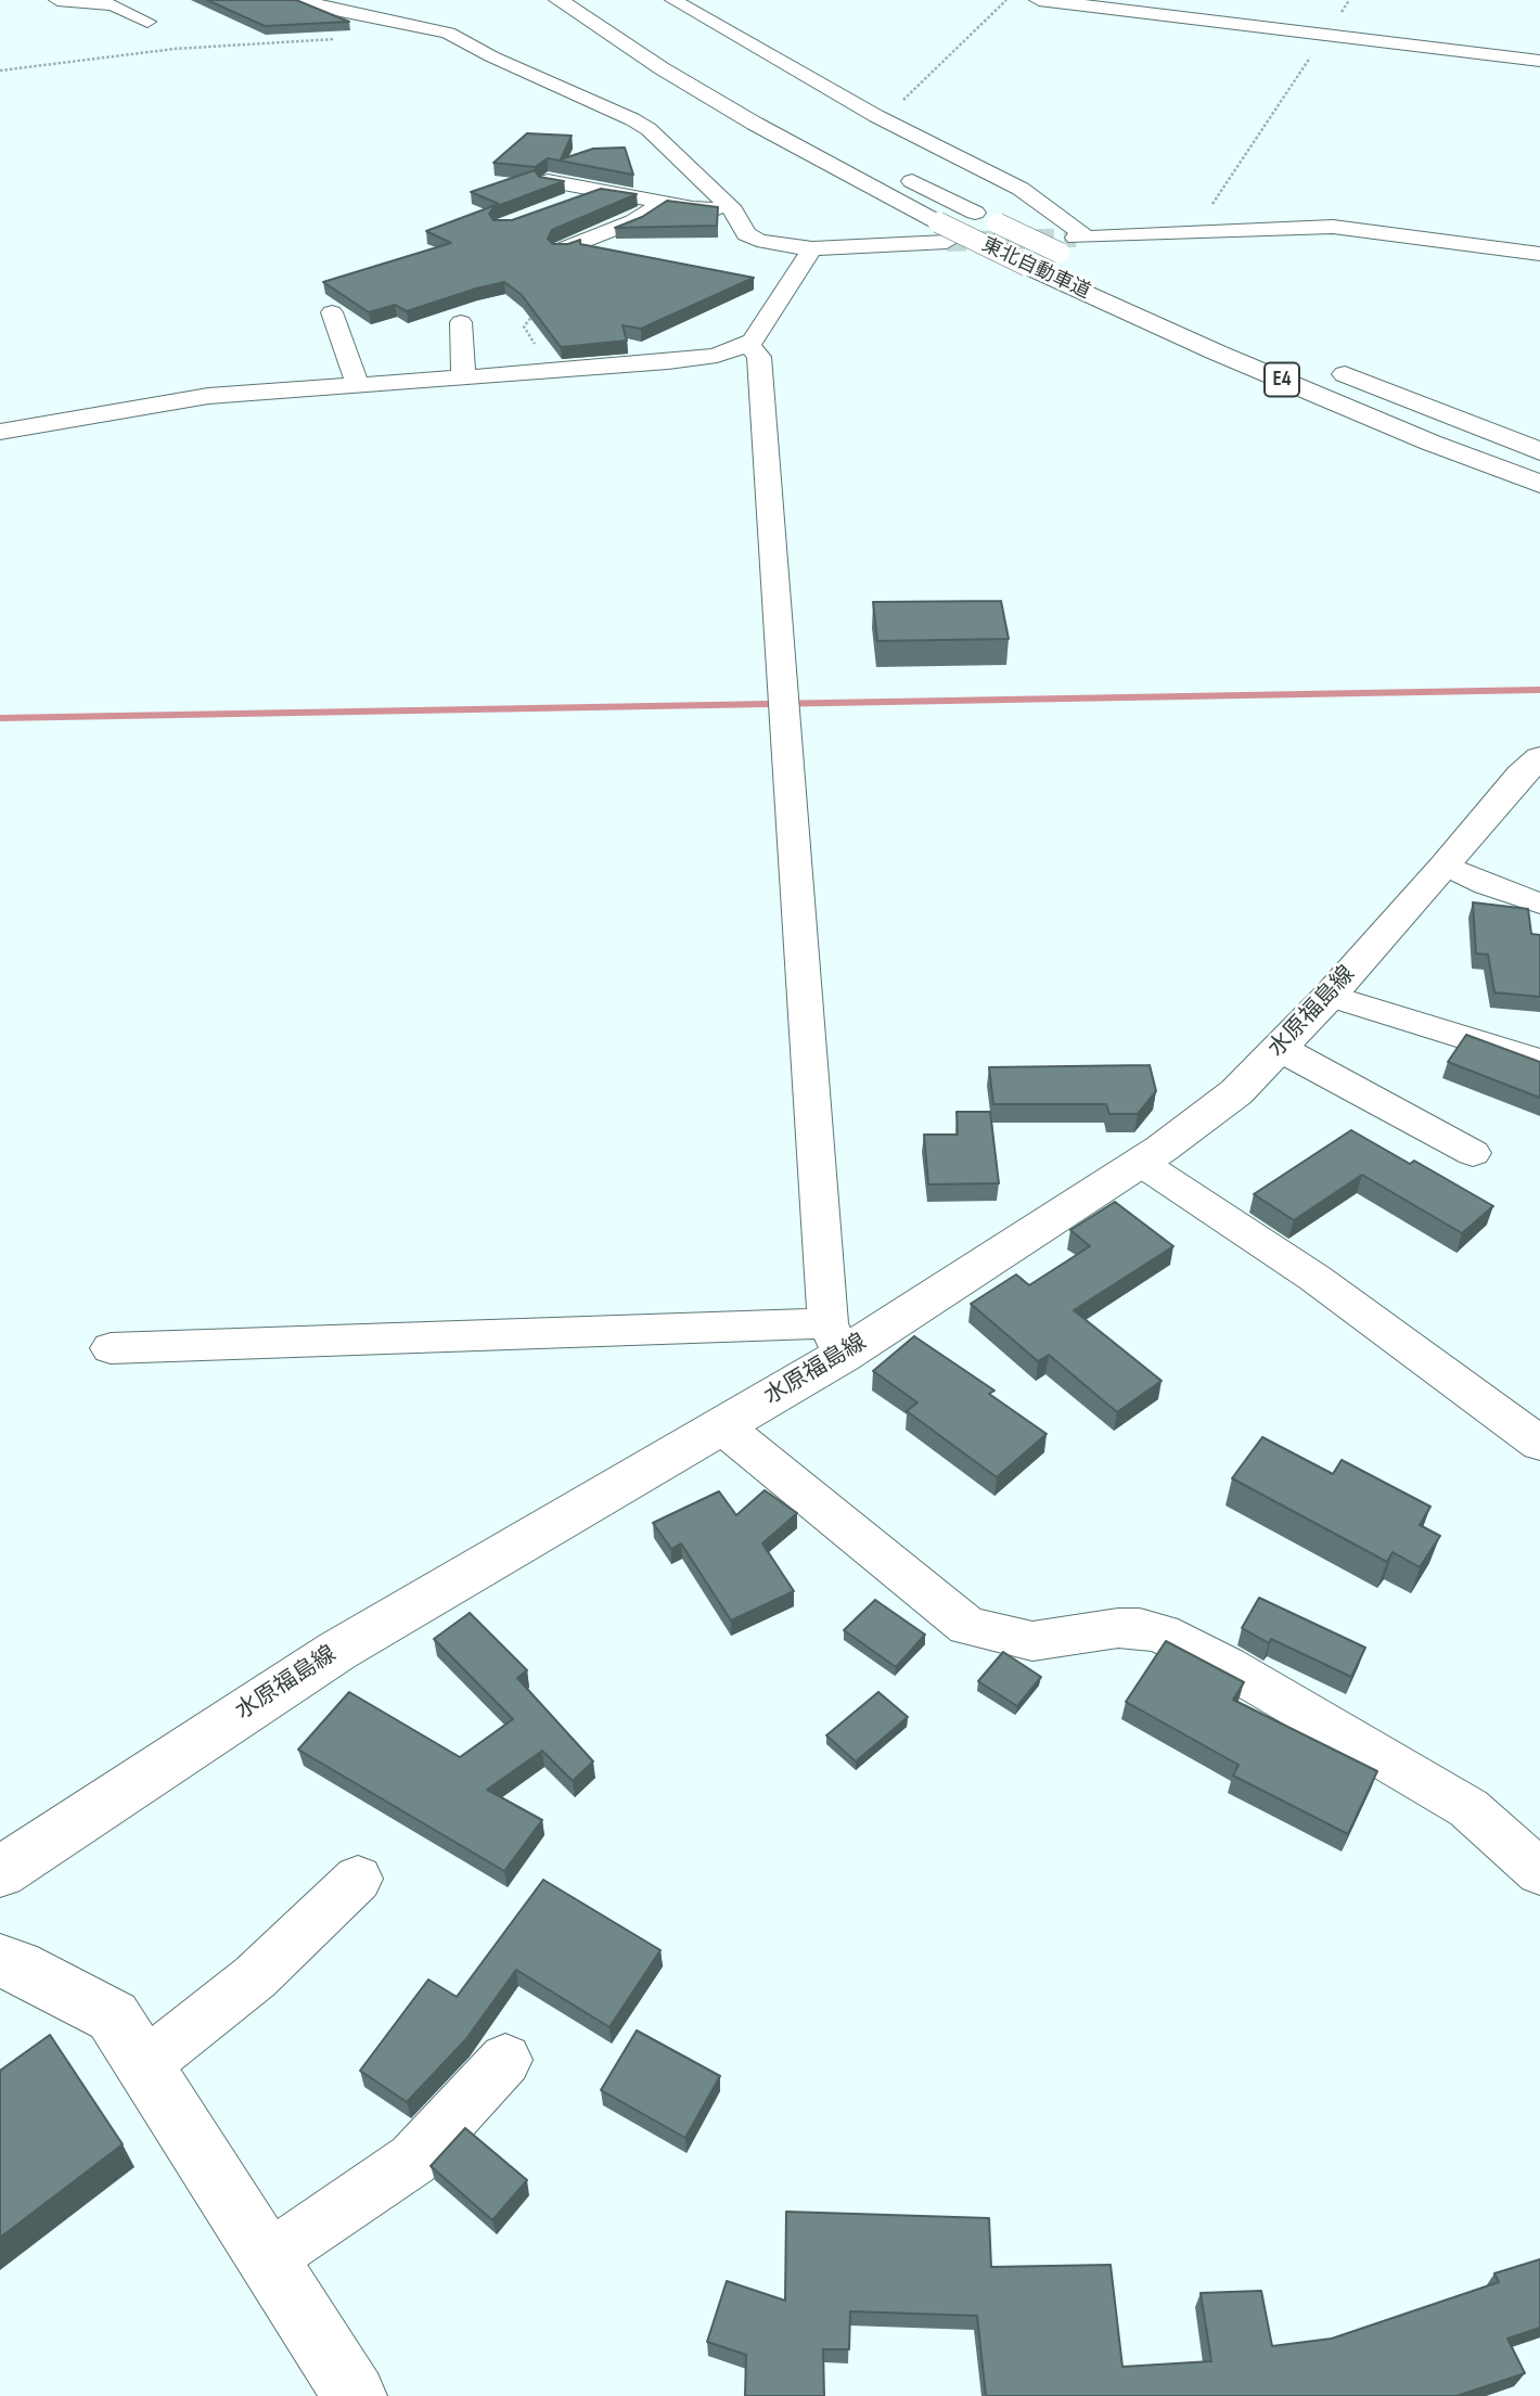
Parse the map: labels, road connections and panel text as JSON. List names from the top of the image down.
{
  "streets": {
    "main road": ["東北自動車道", "E4", "水原福島線"]
  }
}
